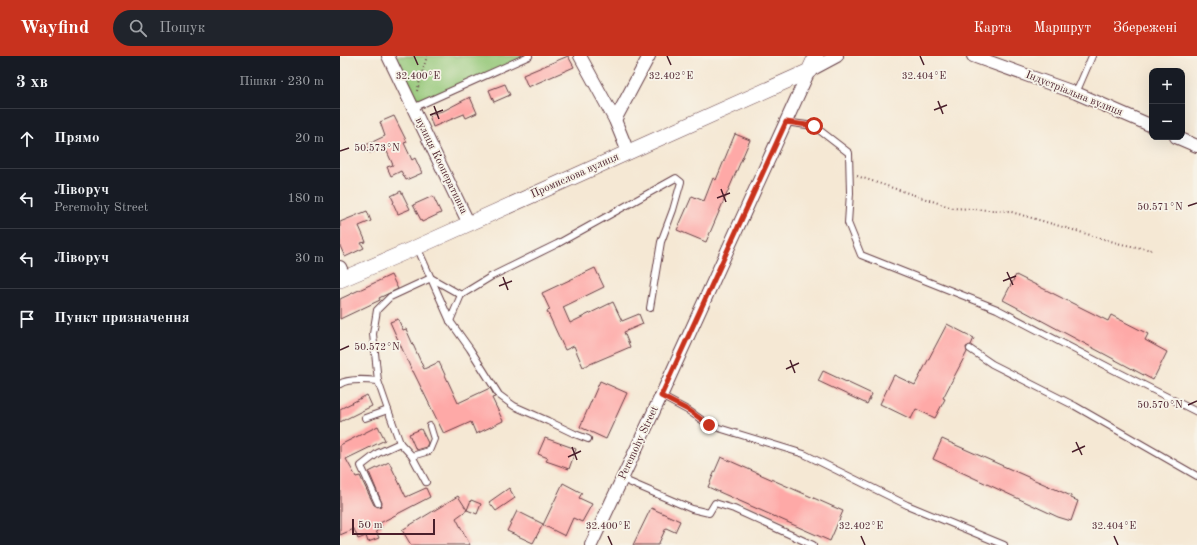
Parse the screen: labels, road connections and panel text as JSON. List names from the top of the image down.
{
  "streets": {
    "street": [
      "Індустріальна вулиця",
      "вулиця Кооперативна",
      "Промислова вулиця",
      "Peremohy Street"
    ]
  },
  "crossings": [
    ["вулиця Кооперативна", "Промислова вулиця"],
    ["Промислова вулиця", "Peremohy Street"]
  ],
  "scale_bar": "50 m",
  "page": {
    "header": "Wayfind",
    "search": "Пошук",
    "nav": ["Карта", "Маршрут", "Збережені"],
    "heading": ["3 хв", "Пішки · 230 m"],
    "map_buttons": ["+", "−"],
    "list": [
      ["Прямо", "20 m"],
      ["Ліворуч", "Peremohy Street", "180 m"],
      ["Ліворуч", "30 m"],
      "Пункт призначення"
    ],
    "scale": "50 m"
  },
  "coordinates": [
    "32.400°E",
    "32.402°E",
    "32.404°E",
    "50.573°N",
    "50.571°N",
    "50.572°N",
    "50.570°N"
  ]
}
